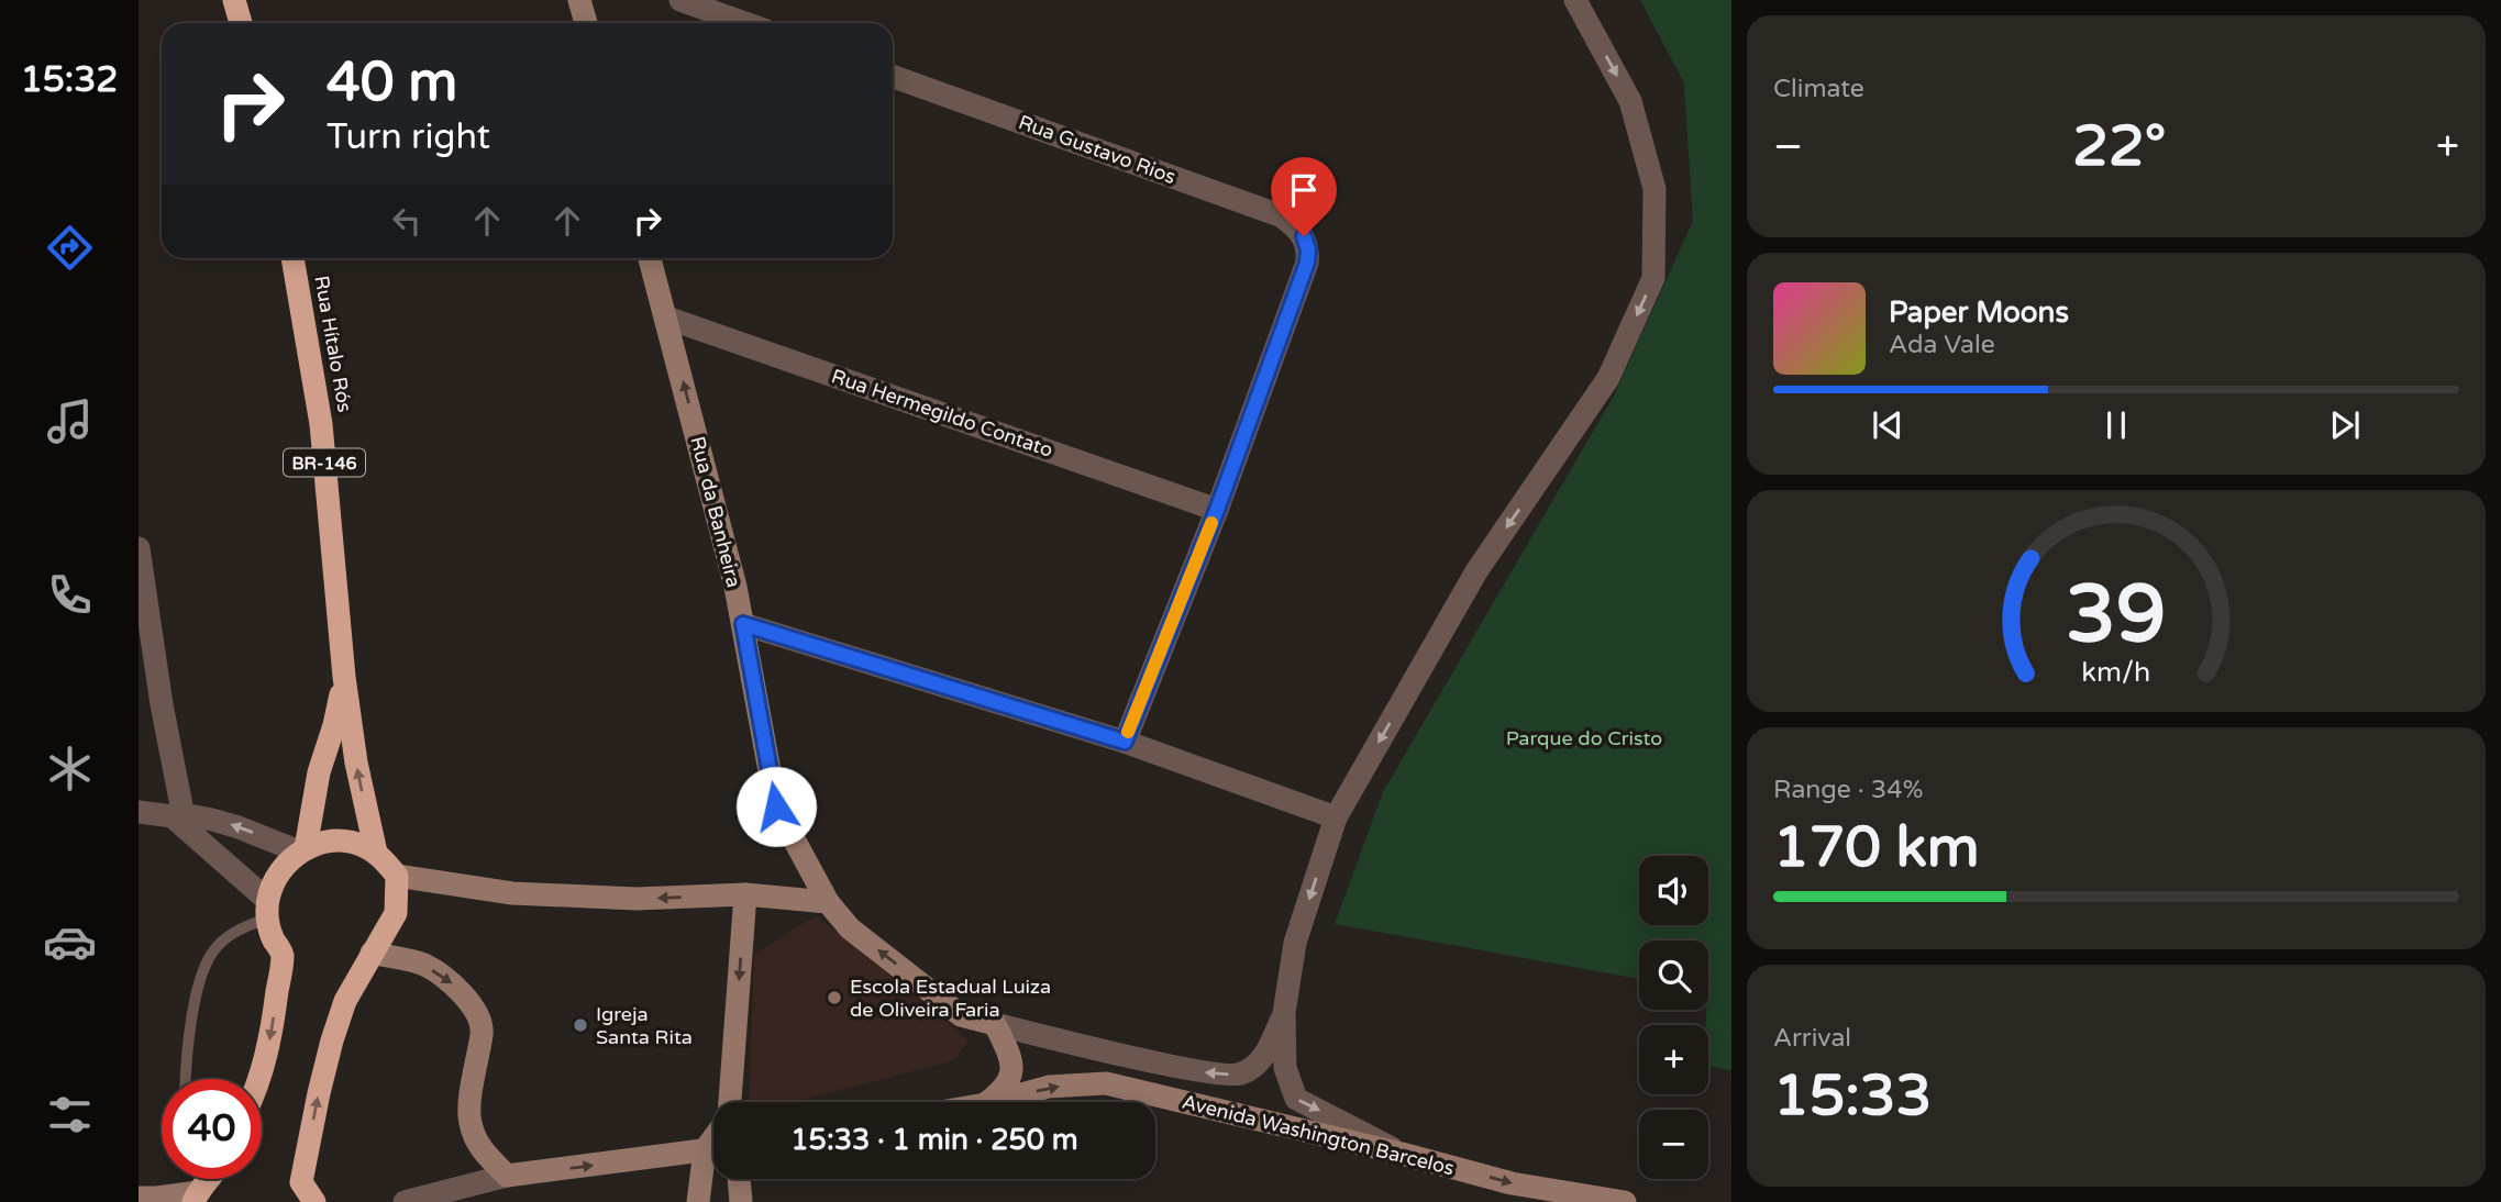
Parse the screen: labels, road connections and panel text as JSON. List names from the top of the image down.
{
  "streets": {
    "highway": ["Rua Hítalo Rós", "BR-146"],
    "main road": ["Rua da Banheira", "Avenida Washington Barcelos"],
    "street": ["Rua Gustavo Rios", "Rua Hermegildo Contato"]
  },
  "crossings": [
    ["Rua Gustavo Rios", "Rua Hermegildo Contato"],
    ["Rua Hermegildo Contato", "Rua da Banheira"]
  ],
  "one_way": ["Rua da Banheira", "Avenida Washington Barcelos"],
  "parks": ["Parque do Cristo"],
  "places": ["Escola Estadual Luiza de Oliveira Faria", "Igreja Santa Rita"],
  "page": {
    "tabs": "15:32",
    "tile": [
      "Climate",
      ["Range · 34%", "170 km"],
      ["Arrival", "15:33"]
    ],
    "turn": ["40 m", "Turn right"],
    "heat": ["−", "22°", "+"],
    "song": ["Paper Moons", "Ada Vale"],
    "map_buttons": ["+", "−"],
    "limit": "40",
    "trip": "15:33 · 1 min · 250 m",
    "gauge": ["39", "km/h"]
  }
}
